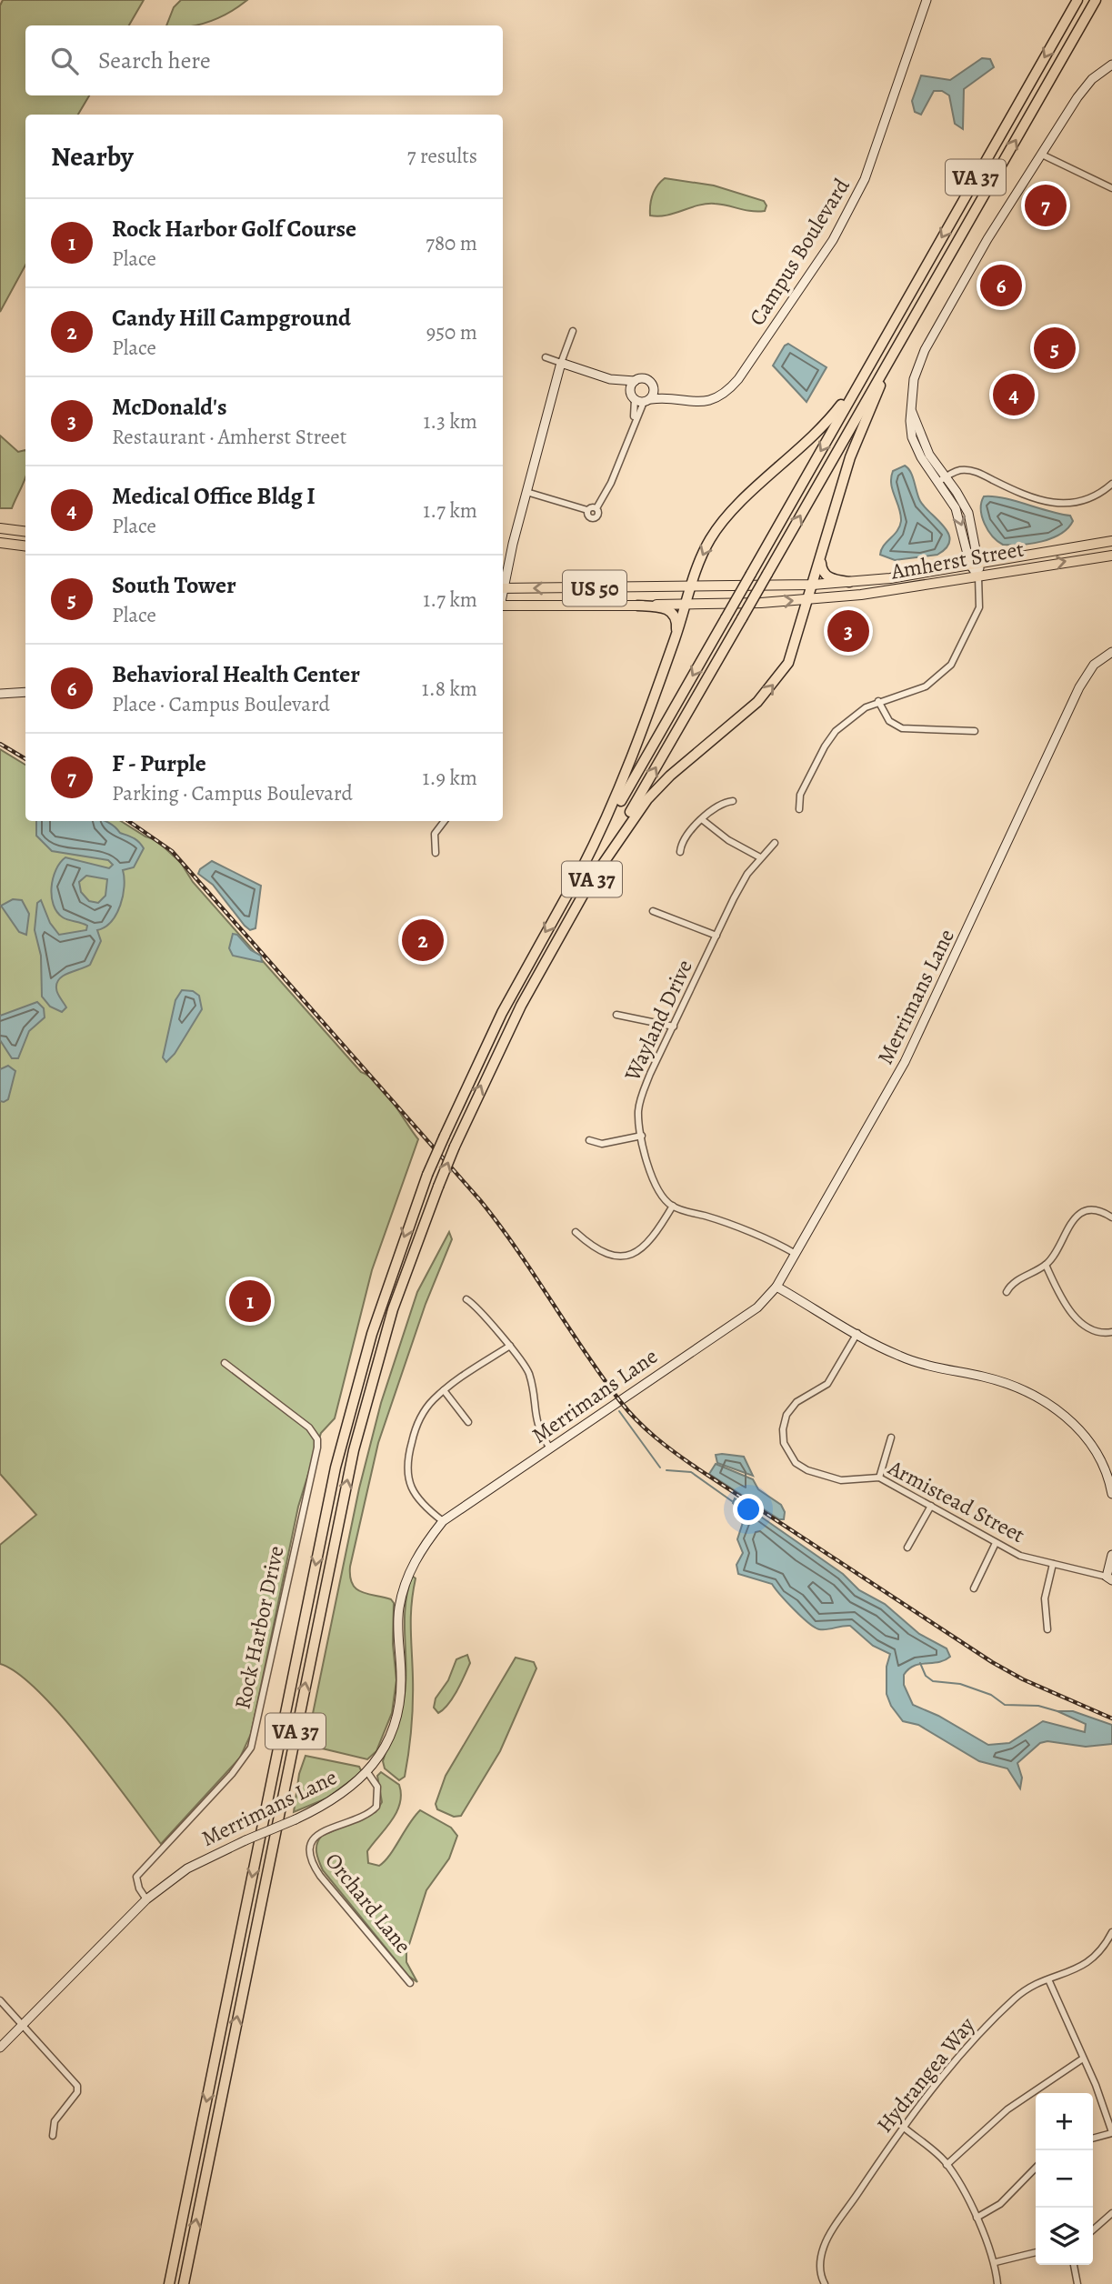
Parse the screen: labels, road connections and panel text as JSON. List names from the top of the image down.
{
  "streets": {
    "highway": ["VA 37"],
    "main road": ["Amherst Street", "US 50"],
    "street": [
      "Campus Boulevard",
      "Merrimans Lane",
      "Wayland Drive",
      "Armistead Street",
      "Rock Harbor Drive",
      "Orchard Lane",
      "Hydrangea Way"
    ]
  },
  "crossings": [
    ["Amherst Street", "US 50"],
    ["Merrimans Lane", "Rock Harbor Drive"],
    ["Merrimans Lane", "Orchard Lane"]
  ],
  "page": {
    "search": "Search here",
    "heading": ["Nearby", "7 results"],
    "pins": [
      "7",
      "6",
      "5",
      "4",
      "3",
      "2",
      "1"
    ],
    "list": [
      {
        "mark": "1",
        "name": "Rock Harbor Golf Course",
        "note": "Place",
        "value": "780 m"
      },
      {
        "mark": "2",
        "name": "Candy Hill Campground",
        "note": "Place",
        "value": "950 m"
      },
      {
        "mark": "3",
        "name": "McDonald's",
        "note": "Restaurant · Amherst Street",
        "value": "1.3 km"
      },
      {
        "mark": "4",
        "name": "Medical Office Bldg I",
        "note": "Place",
        "value": "1.7 km"
      },
      {
        "mark": "5",
        "name": "South Tower",
        "note": "Place",
        "value": "1.7 km"
      },
      {
        "mark": "6",
        "name": "Behavioral Health Center",
        "note": "Place · Campus Boulevard",
        "value": "1.8 km"
      },
      {
        "mark": "7",
        "name": "F - Purple",
        "note": "Parking · Campus Boulevard",
        "value": "1.9 km"
      }
    ],
    "map_buttons": ["+", "−"]
  }
}
